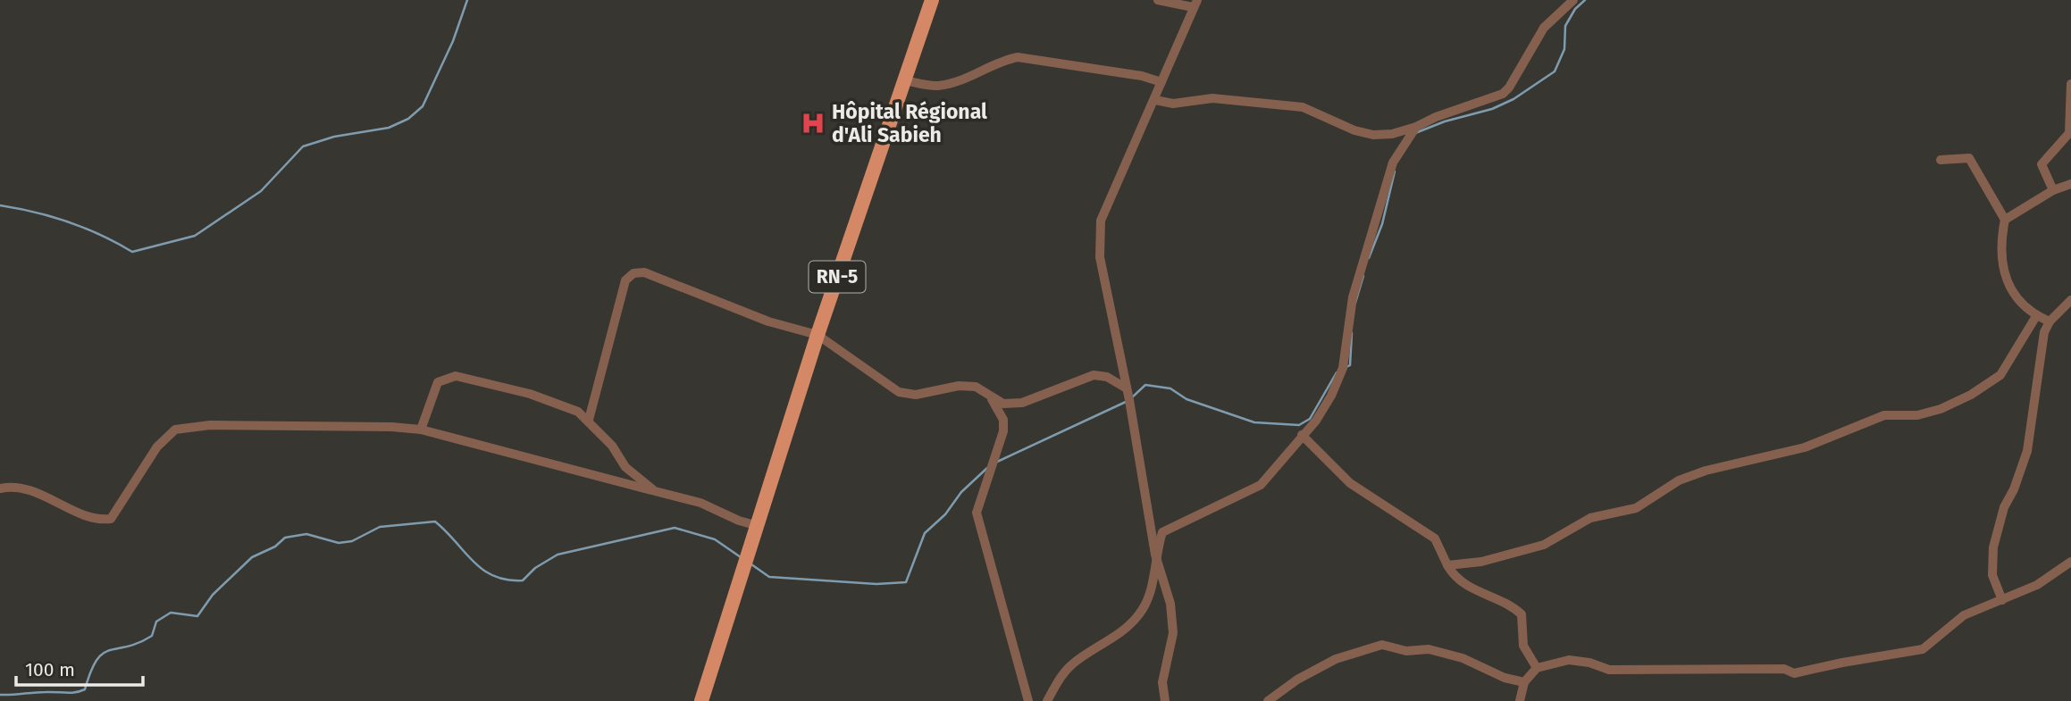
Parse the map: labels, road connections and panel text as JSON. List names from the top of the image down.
{
  "streets": {
    "main road": ["RN-5"]
  },
  "places": {
    "hospital": ["Hôpital Régional d'Ali Sabieh"]
  },
  "scale_bar": "100 m"
}
